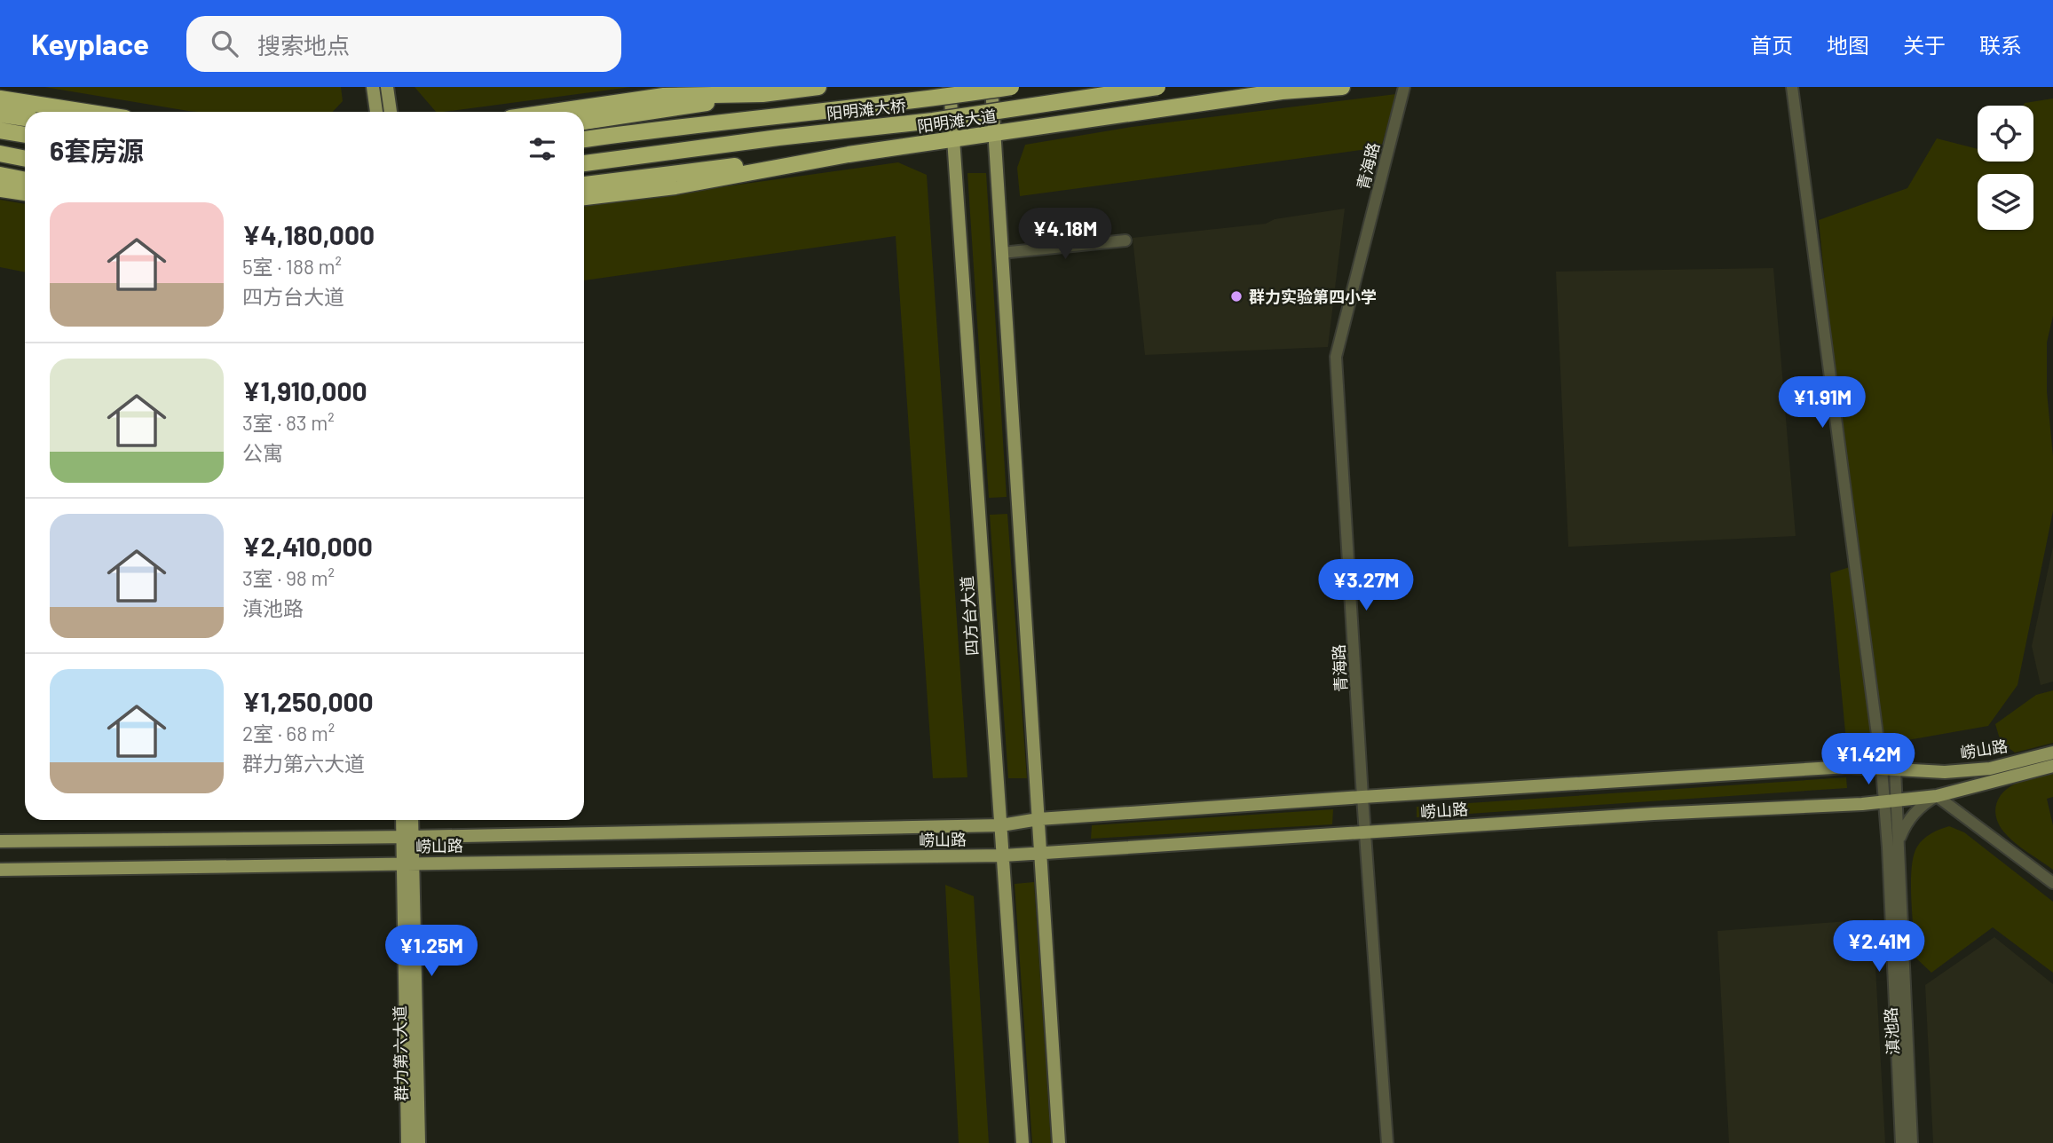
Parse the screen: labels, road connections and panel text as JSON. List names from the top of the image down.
{
  "streets": {
    "highway": ["阳明滩大桥", "阳明滩大道"],
    "main road": ["四方台大道", "崂山路", "群力第六大道"],
    "street": ["青海路", "滇池路"]
  },
  "crossings": [
    ["阳明滩大道", "四方台大道"],
    ["青海路", "崂山路"],
    ["四方台大道", "崂山路"],
    ["崂山路", "滇池路"],
    ["崂山路", "群力第六大道"]
  ],
  "places": ["群力实验第四小学"],
  "page": {
    "header": "Keyplace",
    "search": "搜索地点",
    "nav": [
      "首页",
      "地图",
      "关于",
      "联系"
    ],
    "heading": "6套房源",
    "list": [
      {
        "name": "¥4,180,000",
        "note": "5室 · 188 m² · 四方台大道"
      },
      {
        "name": "¥1,910,000",
        "note": "3室 · 83 m² · 公寓"
      },
      {
        "name": "¥2,410,000",
        "note": "3室 · 98 m² · 滇池路"
      },
      {
        "name": "¥1,250,000",
        "note": "2室 · 68 m² · 群力第六大道"
      }
    ],
    "price": [
      "¥4.18M",
      "¥1.91M",
      "¥3.27M",
      "¥1.42M",
      "¥2.41M",
      "¥1.25M"
    ]
  }
}
